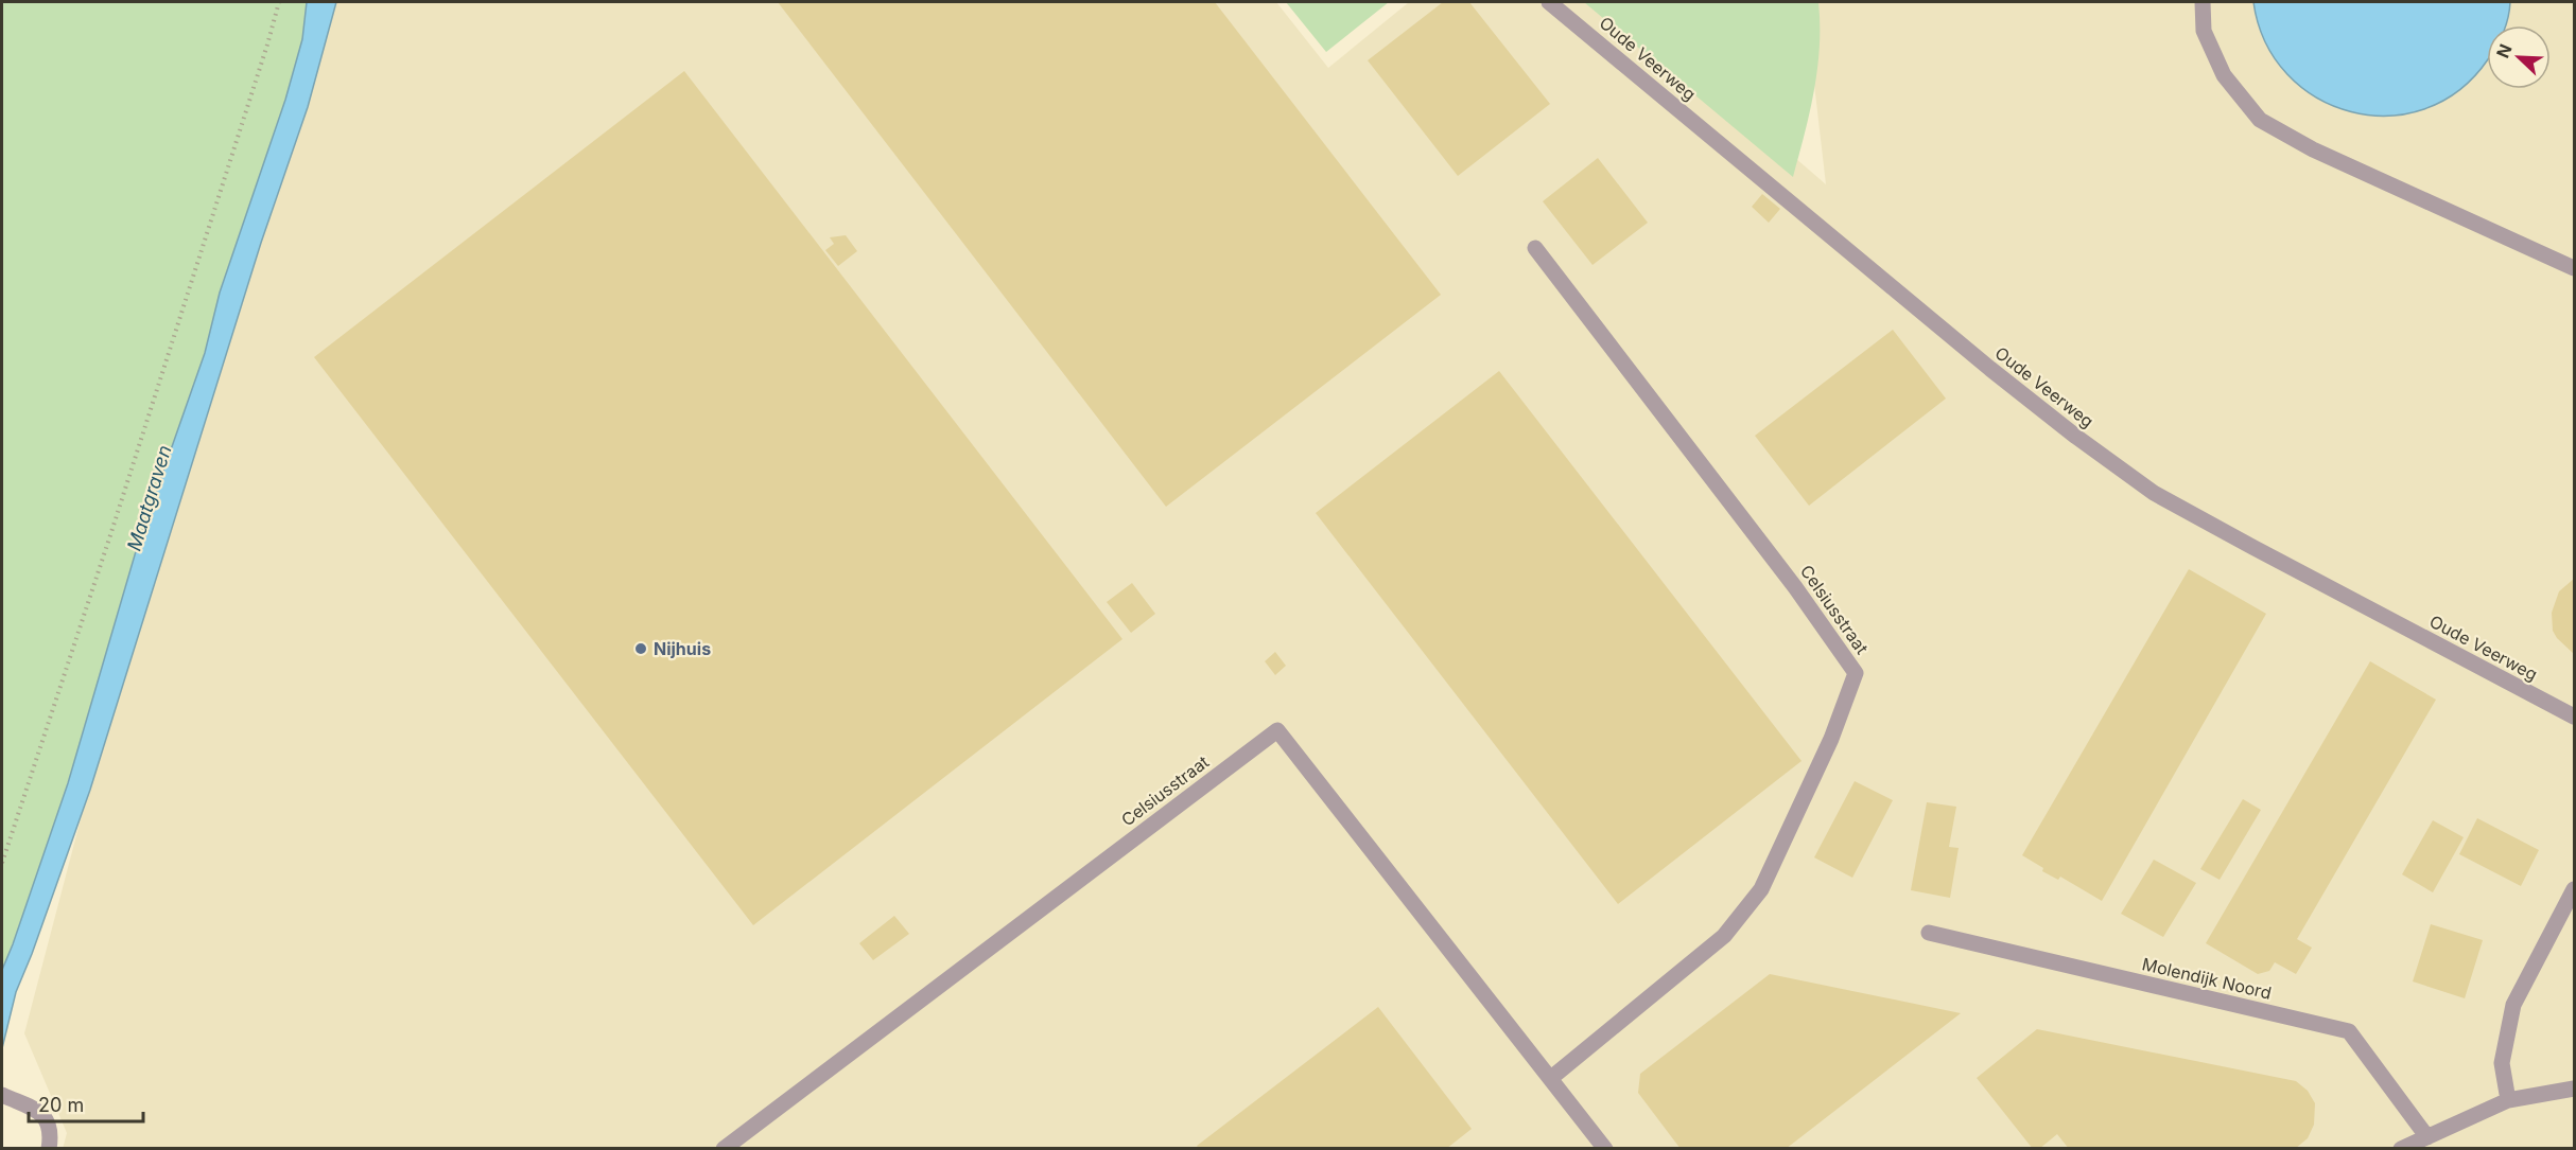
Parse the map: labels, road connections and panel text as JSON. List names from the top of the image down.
{
  "streets": {
    "street": ["Oude Veerweg", "Celsiusstraat", "Molendijk Noord"]
  },
  "water": ["Maatgraven"],
  "places": ["Nijhuis"],
  "scale_bar": "20 m",
  "north": "top left"
}
